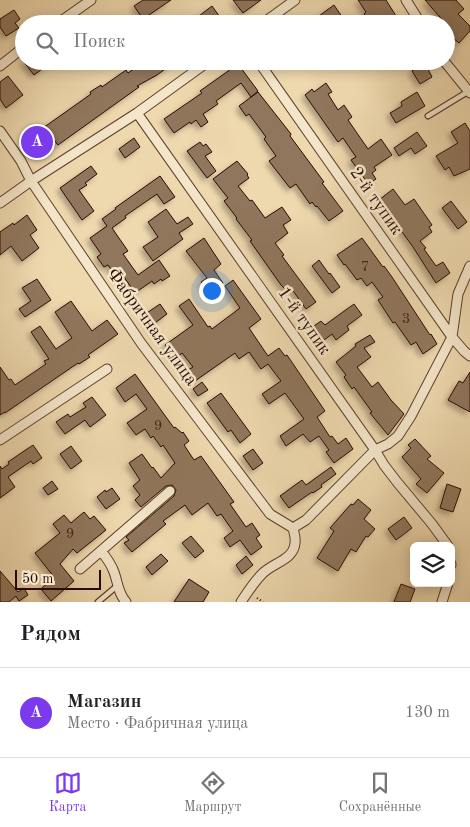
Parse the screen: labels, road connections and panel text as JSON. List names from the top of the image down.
{
  "streets": {
    "street": ["2-й тупик", "1-й тупик", "Фабричная улица"]
  },
  "house_numbers": [
    "7",
    "3",
    "9",
    "9"
  ],
  "scale_bar": "50 m",
  "page": {
    "search": "Поиск",
    "pins": "A",
    "scale": "50 m",
    "heading": "Рядом",
    "list": [
      {
        "mark": "A",
        "name": "Магазин",
        "note": "Место · Фабричная улица",
        "value": "130 m"
      }
    ],
    "nav": ["Карта", "Маршрут", "Сохранённые"]
  }
}
